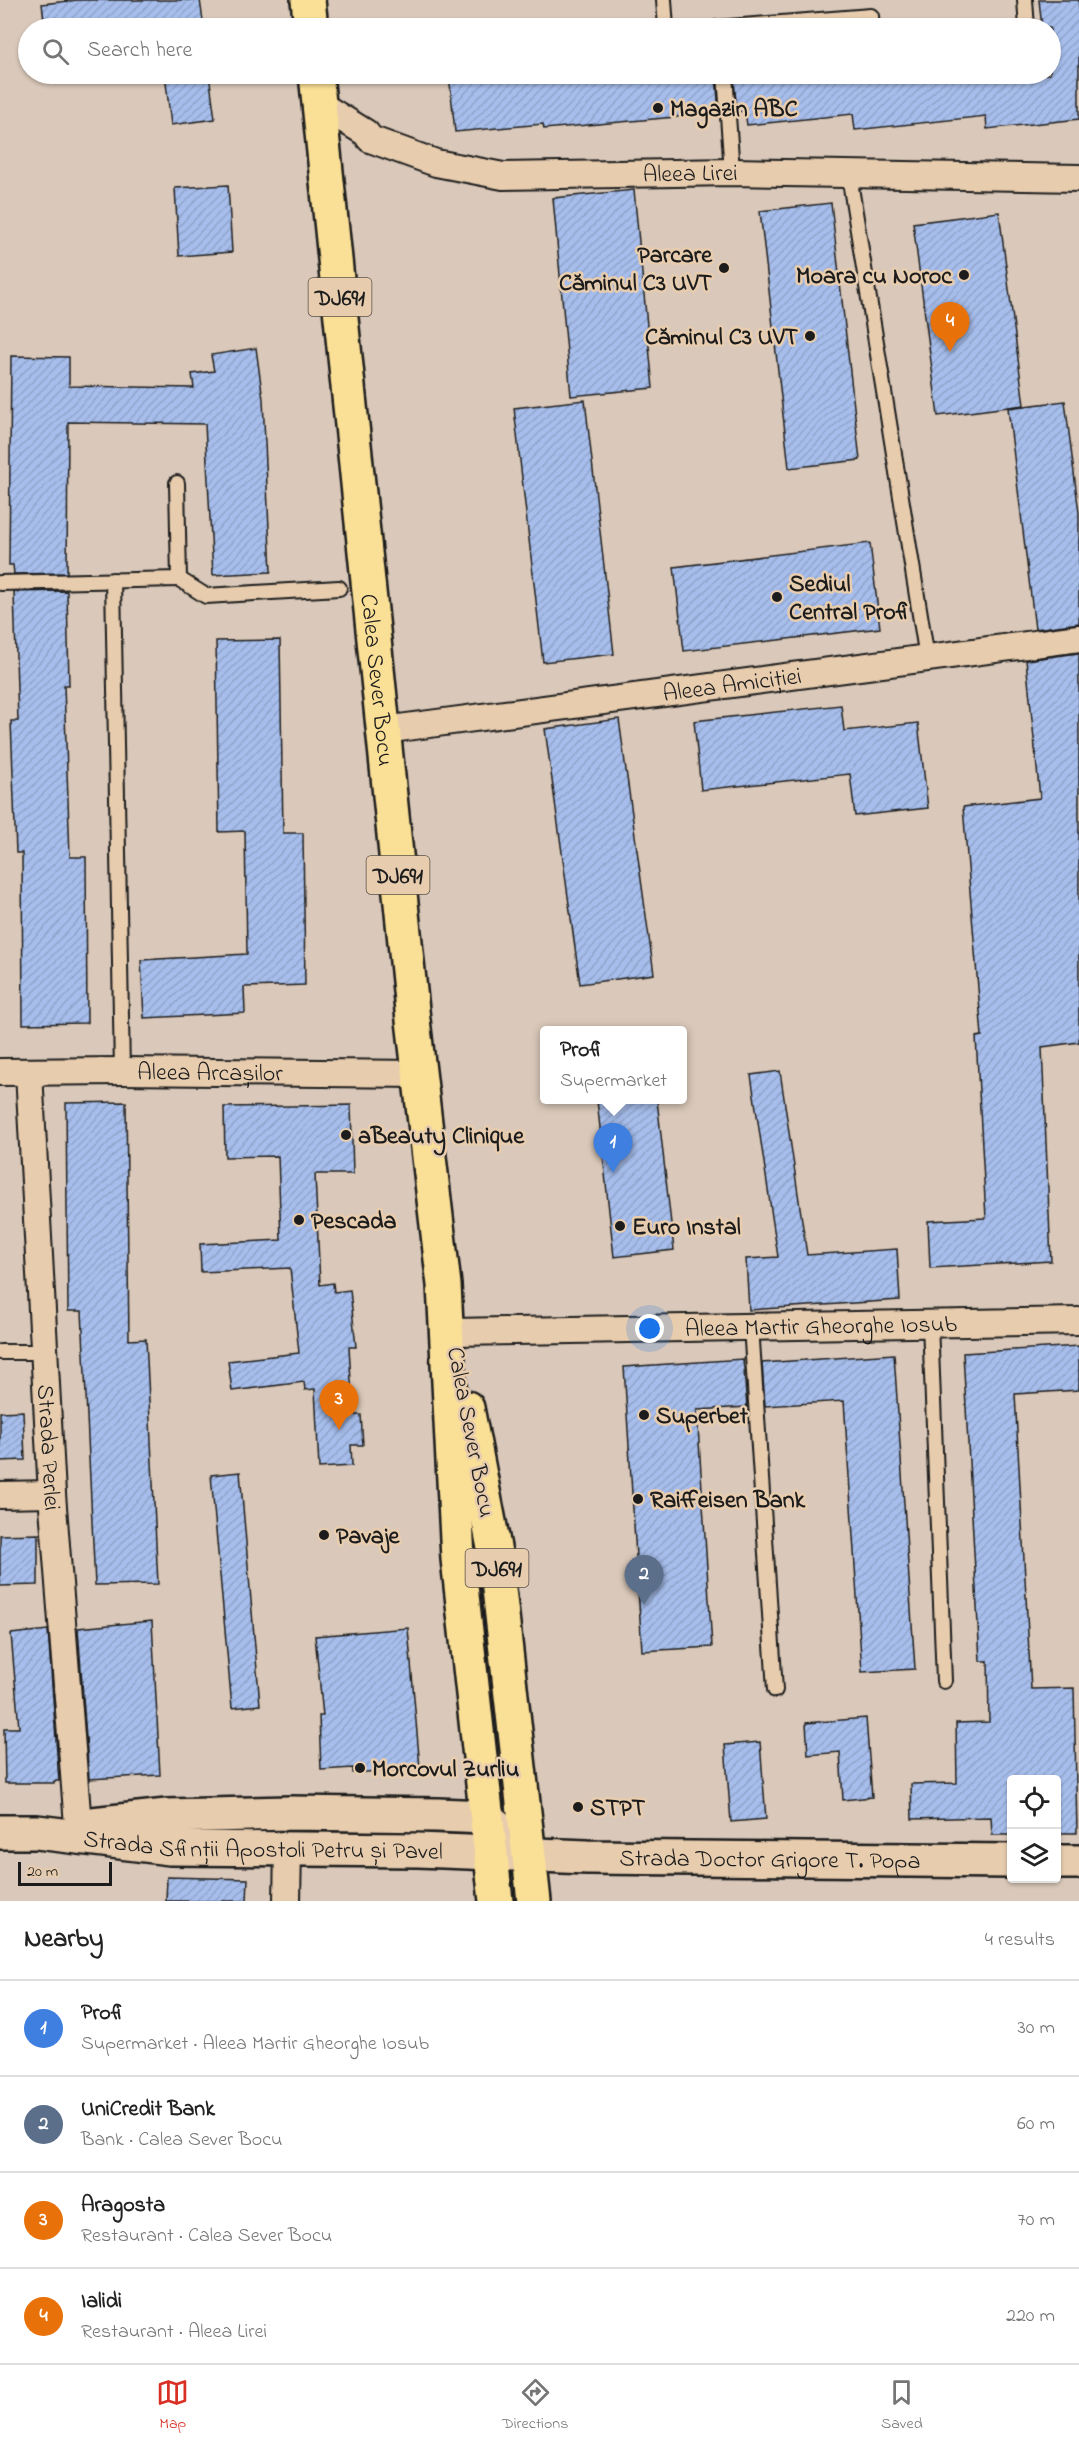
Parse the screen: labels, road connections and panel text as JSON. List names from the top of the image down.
{
  "streets": {
    "main road": [
      "DJ691",
      "Calea Sever Bocu",
      "Strada Sfinții Apostoli Petru și Pavel",
      "Strada Doctor Grigore T. Popa"
    ],
    "street": [
      "Aleea Lirei",
      "Aleea Amiciției",
      "Aleea Arcașilor",
      "Aleea Martir Gheorghe Iosub",
      "Strada Perlei"
    ]
  },
  "crossings": [
    ["Aleea Lirei", "Calea Sever Bocu"],
    ["Calea Sever Bocu", "Aleea Amiciției"],
    ["Calea Sever Bocu", "Aleea Arcașilor"],
    ["Calea Sever Bocu", "Aleea Martir Gheorghe Iosub"],
    ["Calea Sever Bocu", "Strada Sfinții Apostoli Petru și Pavel"],
    ["Calea Sever Bocu", "Strada Doctor Grigore T. Popa"],
    ["Aleea Arcașilor", "Strada Perlei"],
    ["Strada Perlei", "Strada Sfinții Apostoli Petru și Pavel"],
    ["Strada Sfinții Apostoli Petru și Pavel", "Strada Doctor Grigore T. Popa"]
  ],
  "places": [
    "Magazin ABC",
    "Parcare Căminul C3 UVT",
    "Moara cu Noroc",
    "Căminul C3 UVT",
    "Sediul Central Profi",
    "aBeauty Clinique",
    "Pescada",
    "Euro Instal",
    "Superbet",
    "Raiffeisen Bank",
    "Pavaje",
    "Morcovul Zurliu",
    "STPT"
  ],
  "scale_bar": "20 m",
  "page": {
    "search": "Search here",
    "pins": [
      "4",
      "1",
      "3",
      "2"
    ],
    "popup": ["Profi", "Supermarket"],
    "scale": "20 m",
    "heading": ["Nearby", "4 results"],
    "list": [
      {
        "mark": "1",
        "name": "Profi",
        "note": "Supermarket · Aleea Martir Gheorghe Iosub",
        "value": "30 m"
      },
      {
        "mark": "2",
        "name": "UniCredit Bank",
        "note": "Bank · Calea Sever Bocu",
        "value": "60 m"
      },
      {
        "mark": "3",
        "name": "Aragosta",
        "note": "Restaurant · Calea Sever Bocu",
        "value": "70 m"
      },
      {
        "mark": "4",
        "name": "Ialidi",
        "note": "Restaurant · Aleea Lirei",
        "value": "220 m"
      }
    ],
    "nav": ["Map", "Directions", "Saved"]
  }
}
